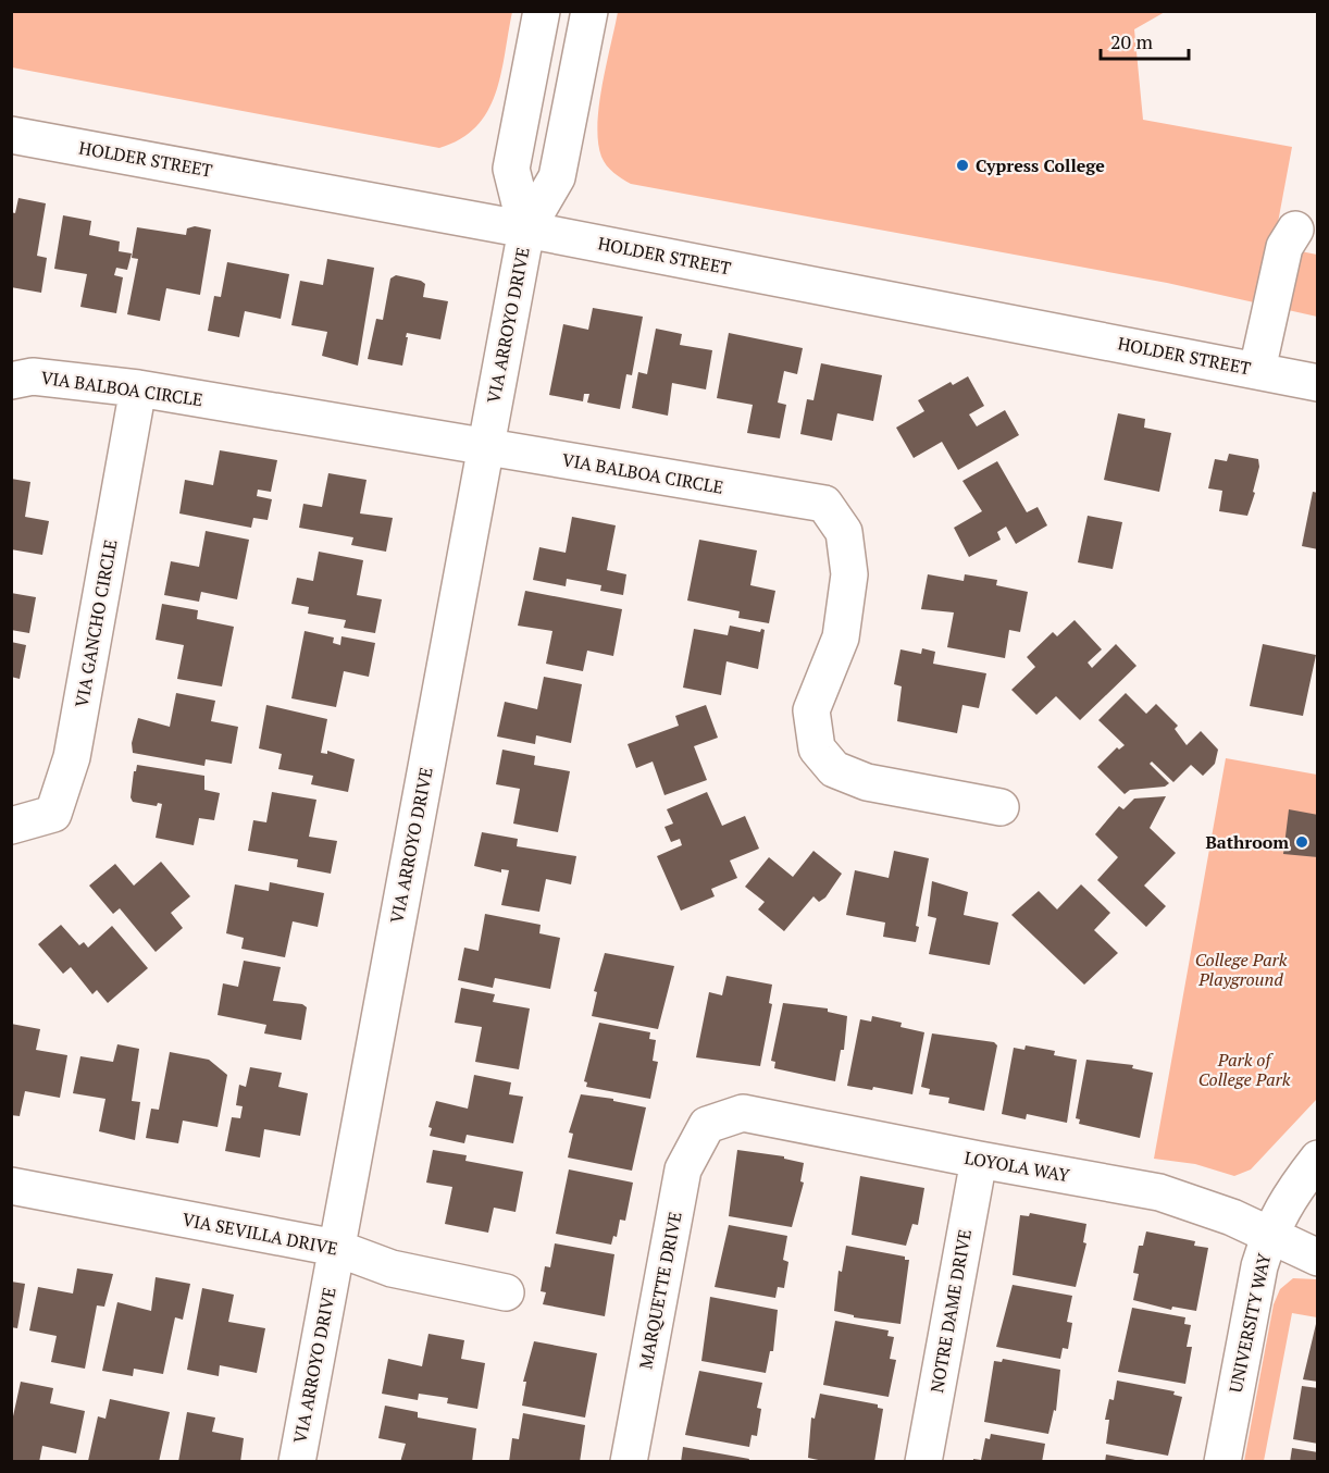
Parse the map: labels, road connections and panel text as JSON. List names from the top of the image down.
{
  "streets": {
    "street": [
      "HOLDER STREET",
      "VIA ARROYO DRIVE",
      "VIA BALBOA CIRCLE",
      "VIA GANCHO CIRCLE",
      "LOYOLA WAY",
      "VIA SEVILLA DRIVE",
      "MARQUETTE DRIVE",
      "NOTRE DAME DRIVE",
      "UNIVERSITY WAY"
    ]
  },
  "crossings": [
    ["HOLDER STREET", "VIA ARROYO DRIVE"],
    ["VIA ARROYO DRIVE", "VIA BALBOA CIRCLE"],
    ["VIA ARROYO DRIVE", "VIA SEVILLA DRIVE"],
    ["VIA BALBOA CIRCLE", "VIA GANCHO CIRCLE"],
    ["LOYOLA WAY", "MARQUETTE DRIVE"],
    ["LOYOLA WAY", "NOTRE DAME DRIVE"],
    ["LOYOLA WAY", "UNIVERSITY WAY"]
  ],
  "parks": ["College Park Playground", "Park of College Park"],
  "places": ["Cypress College", "Bathroom"],
  "scale_bar": "20 m"
}
